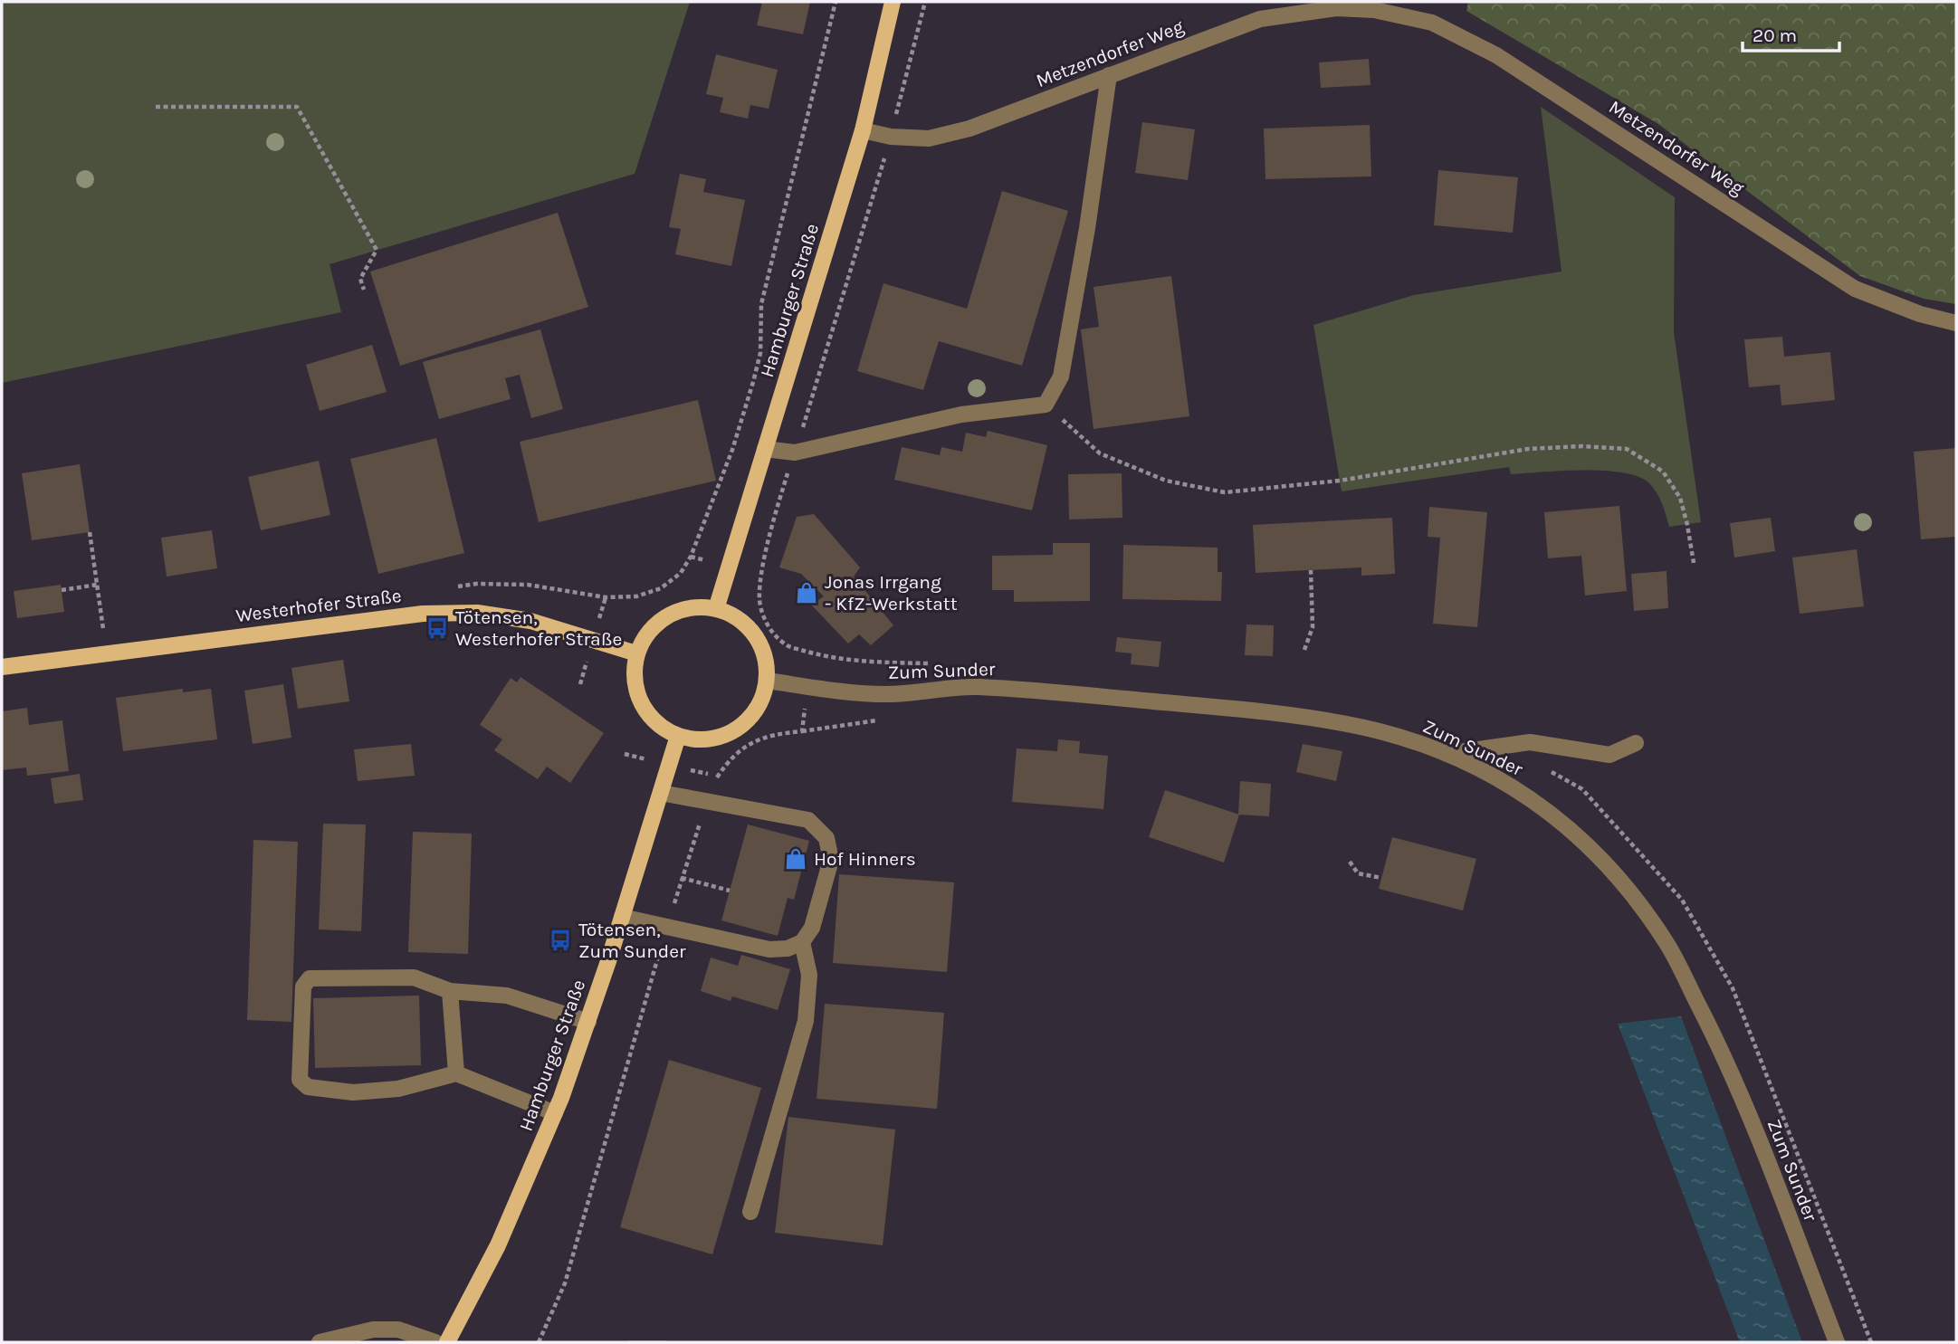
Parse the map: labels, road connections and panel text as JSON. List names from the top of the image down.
{
  "streets": {
    "main road": ["Hamburger Straße", "Westerhofer Straße"],
    "street": ["Metzendorfer Weg", "Zum Sunder"]
  },
  "crossings": [
    ["Metzendorfer Weg", "Hamburger Straße"],
    ["Hamburger Straße", "Westerhofer Straße"],
    ["Hamburger Straße", "Zum Sunder"],
    ["Westerhofer Straße", "Zum Sunder"]
  ],
  "places": {
    "shop": ["Jonas Irrgang - KfZ-Werkstatt", "Hof Hinners"],
    "bus stop": ["Tötensen, Westerhofer Straße", "Tötensen, Zum Sunder"]
  },
  "scale_bar": "20 m"
}
